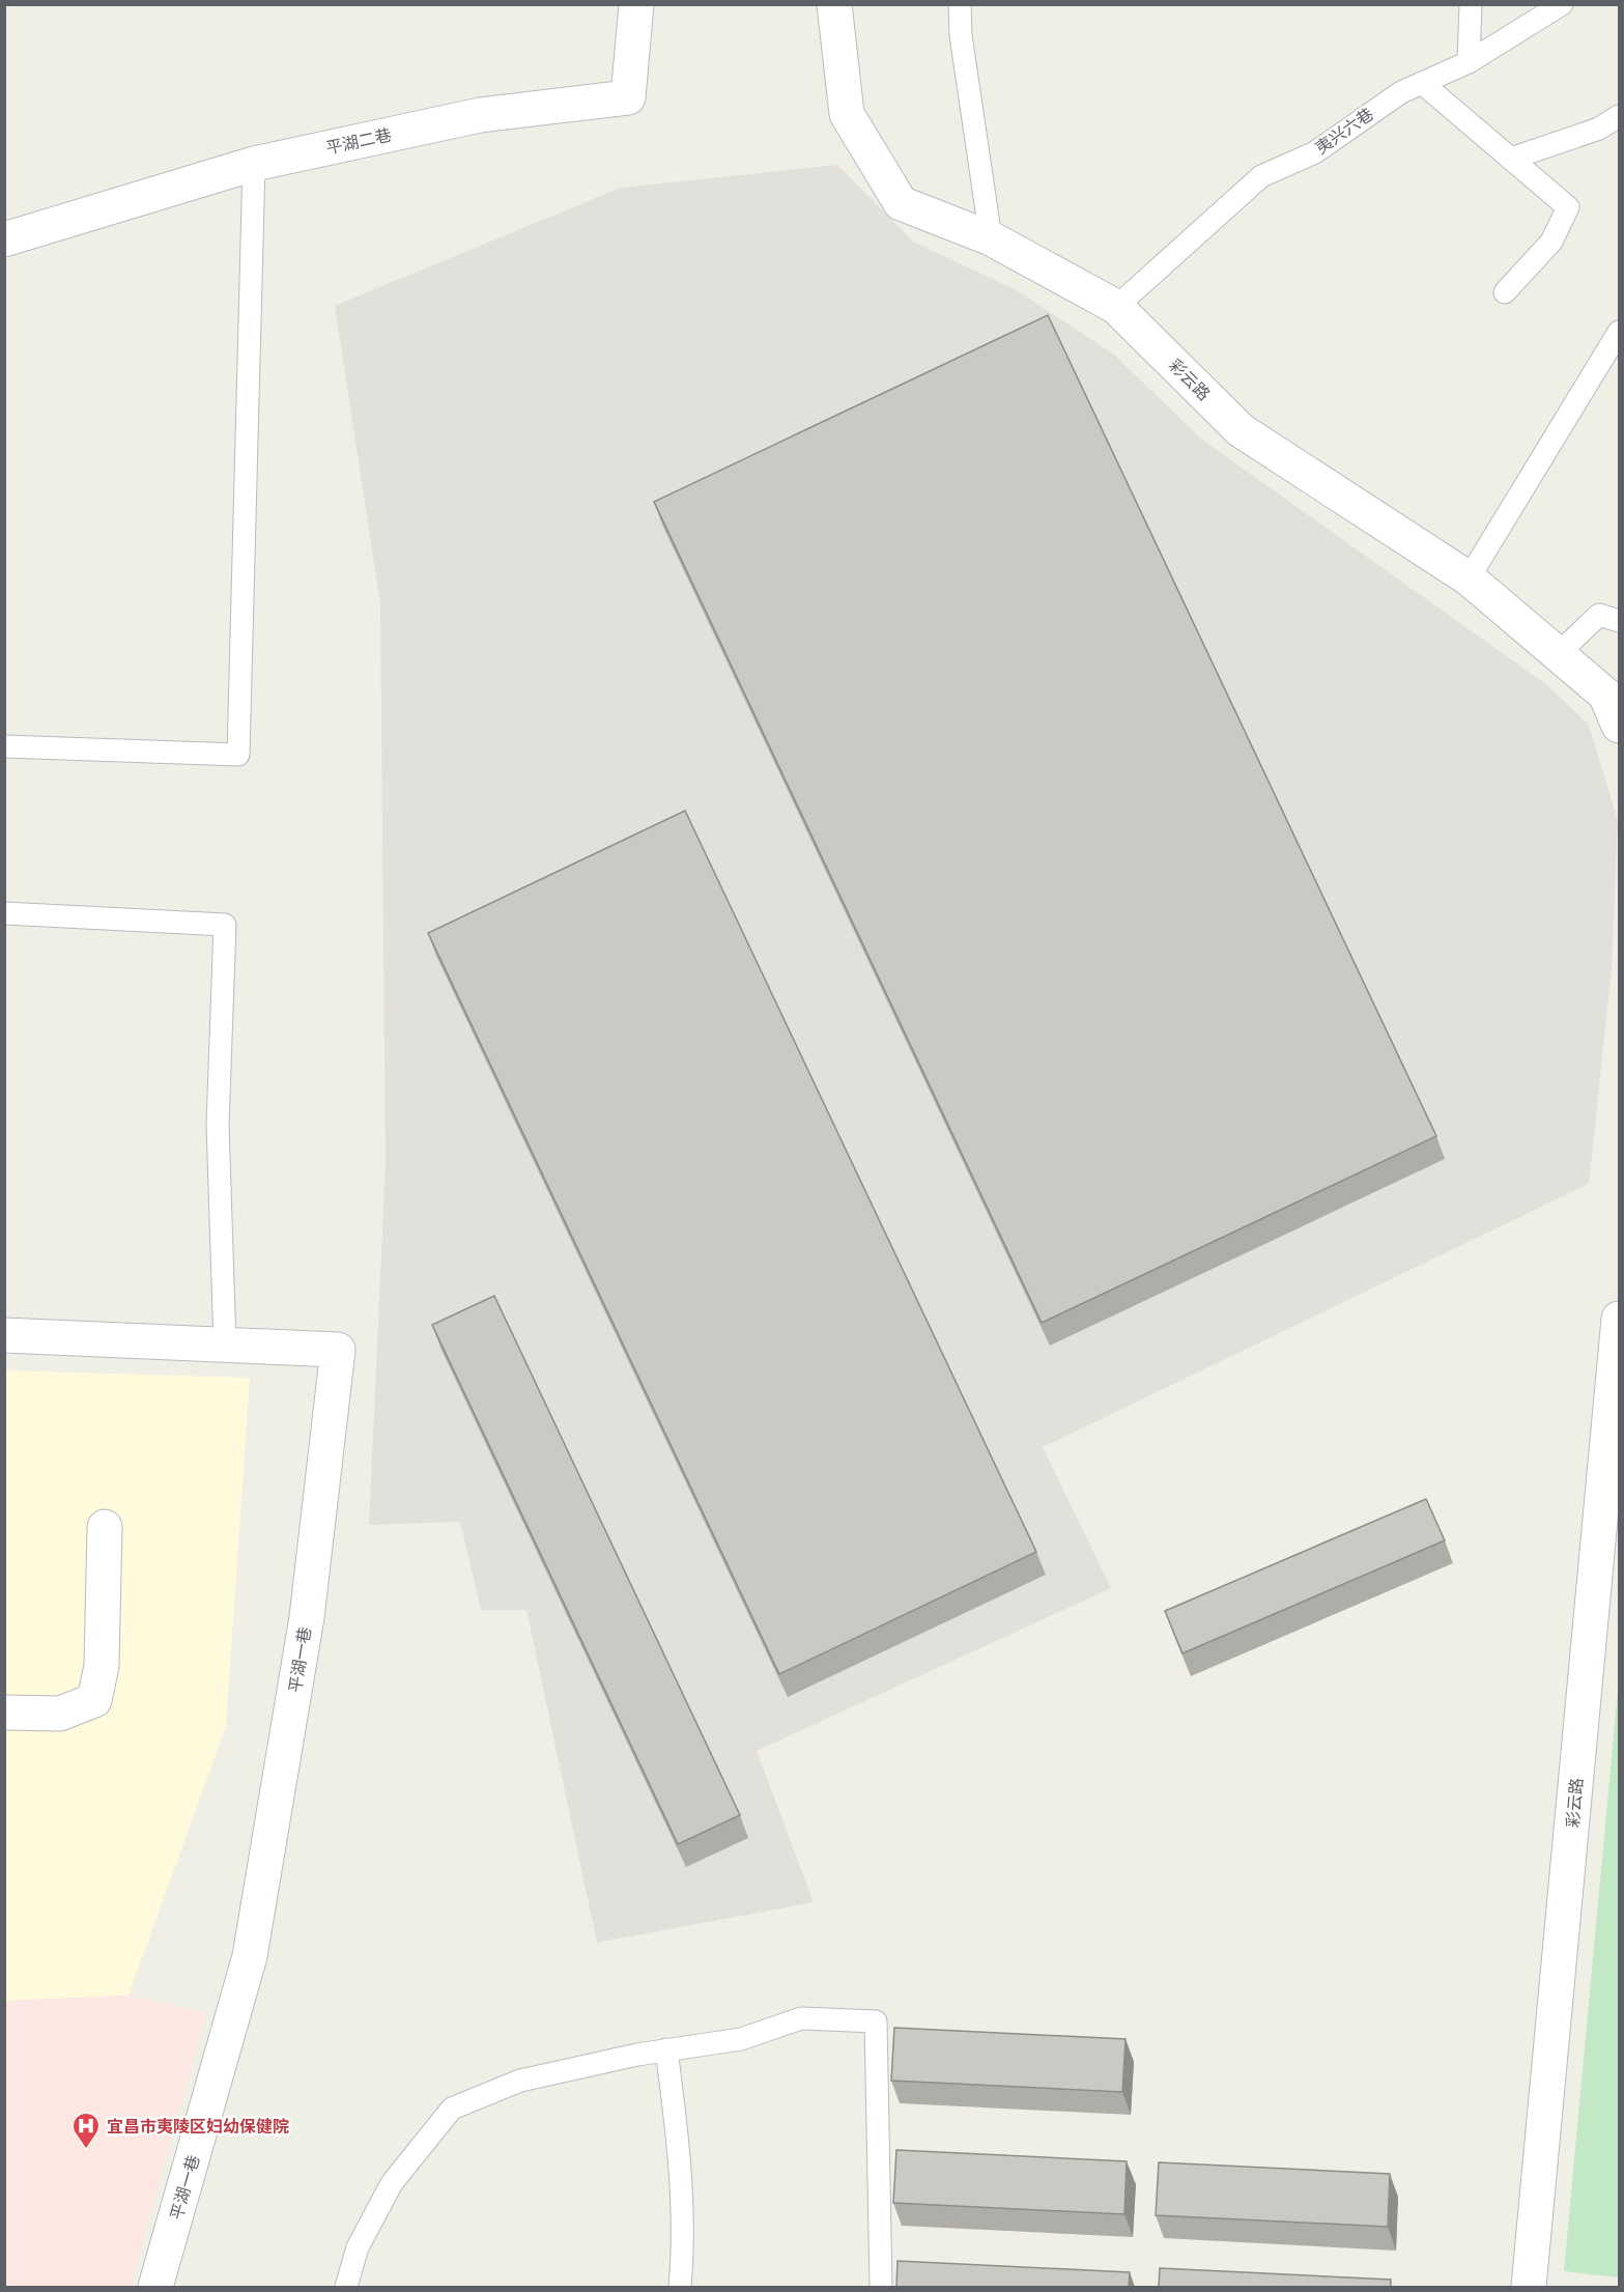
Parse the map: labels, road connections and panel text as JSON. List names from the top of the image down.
{
  "streets": {
    "street": ["平湖二巷", "彩云路", "平湖一巷"],
    "lane": ["夷兴六巷"]
  },
  "crossings": [
    ["夷兴六巷", "彩云路"]
  ],
  "places": {
    "hospital": ["宜昌市夷陵区妇幼保健院"]
  }
}
